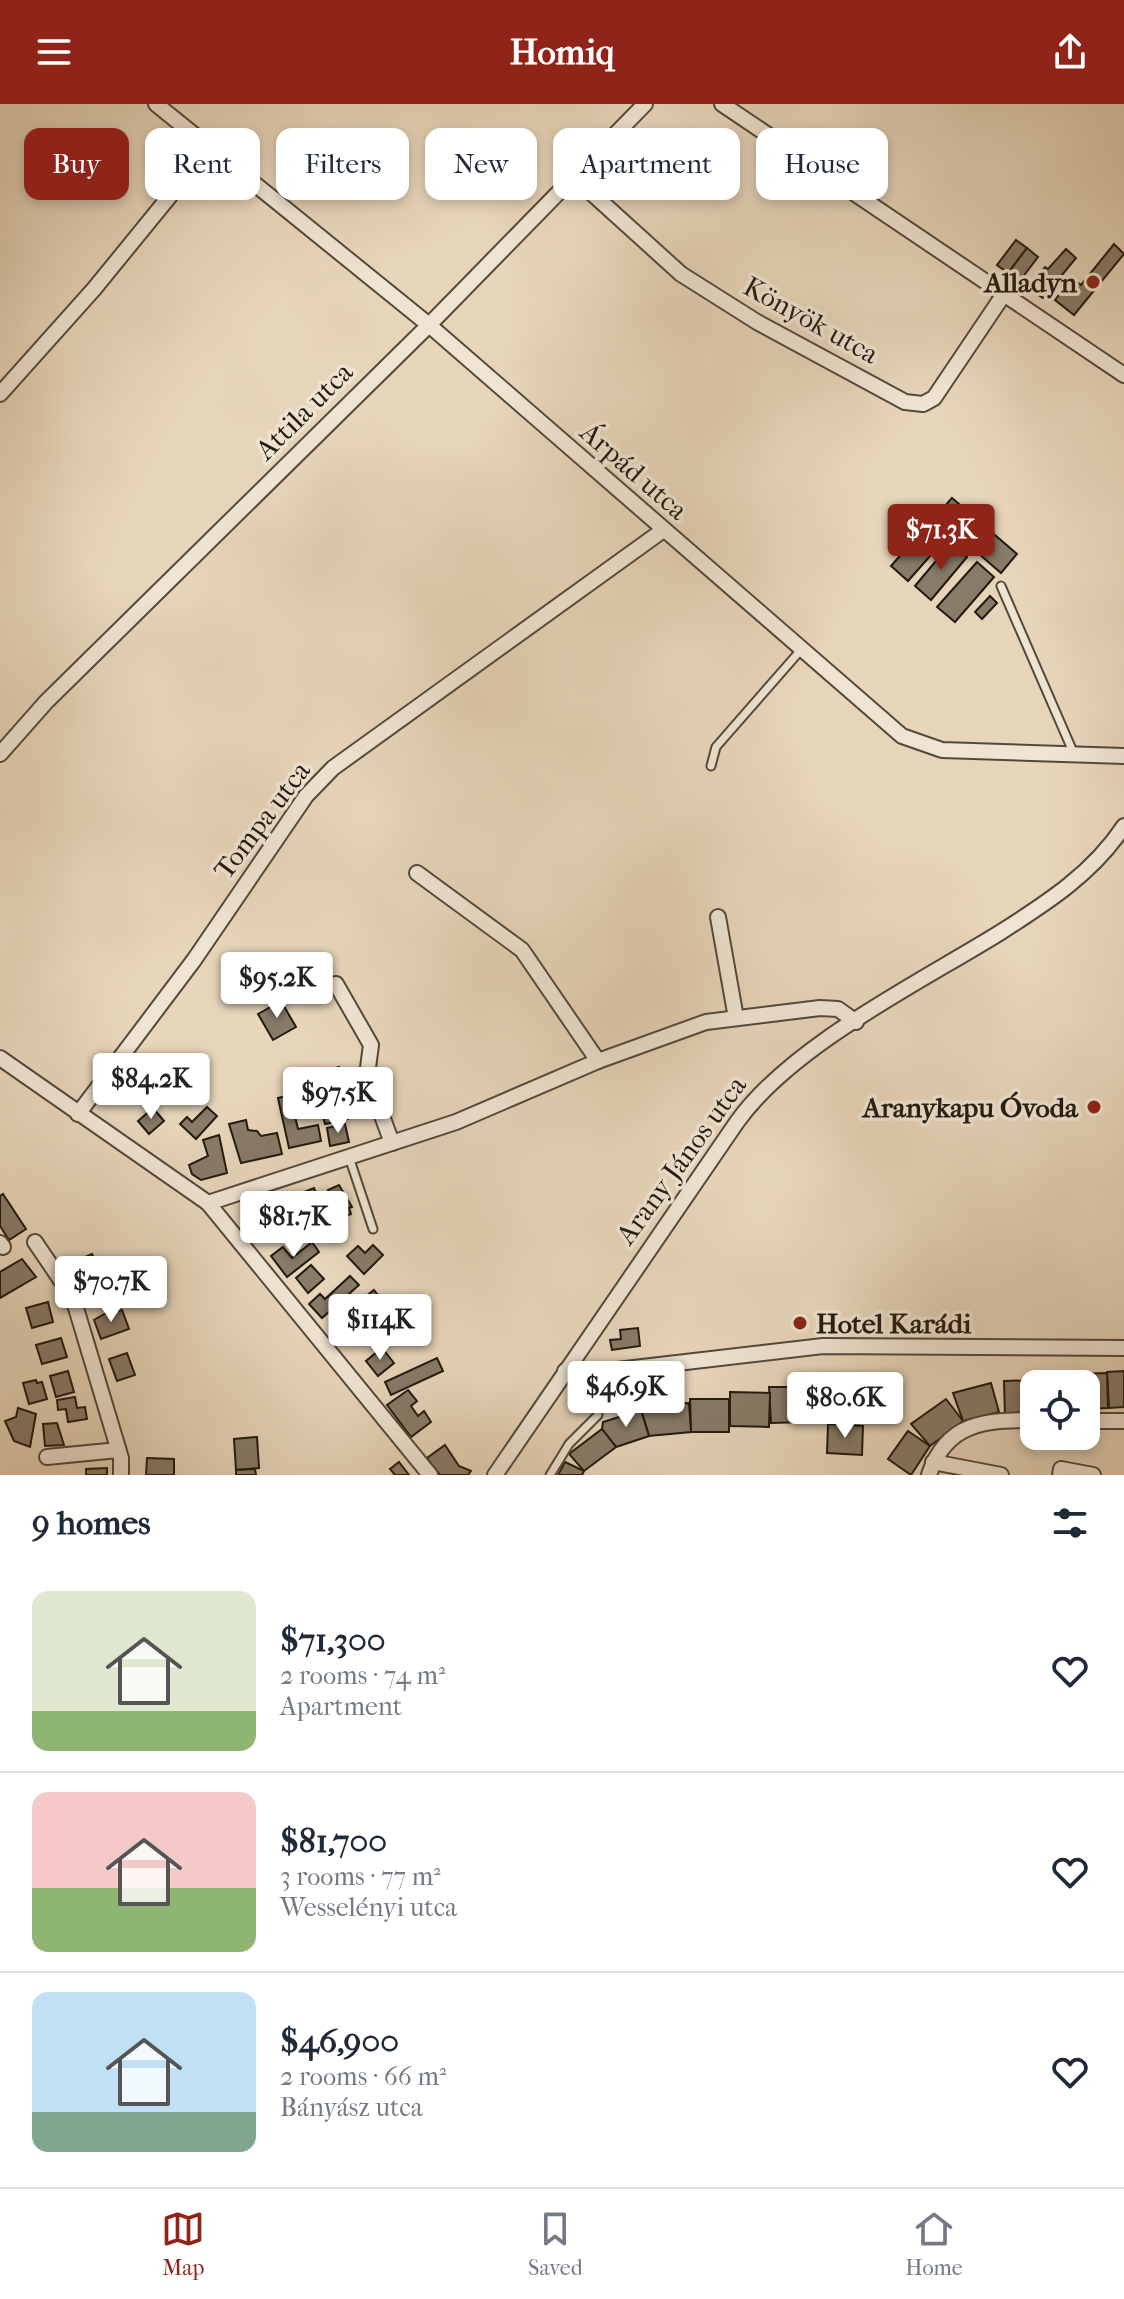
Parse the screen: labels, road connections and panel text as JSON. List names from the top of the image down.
{
  "streets": {
    "street": [
      "Könyök utca",
      "Attila utca",
      "Árpád utca",
      "Tompa utca",
      "Arany János utca"
    ]
  },
  "crossings": [
    ["Attila utca", "Árpád utca"],
    ["Árpád utca", "Tompa utca"]
  ],
  "places": ["Alladyn", "Aranykapu Óvoda", "Hotel Karádi"],
  "page": {
    "header": "Homiq",
    "chip": [
      "Buy",
      "Rent",
      "Filters",
      "New",
      "Apartment",
      "House"
    ],
    "price": [
      "$71.3K",
      "$95.2K",
      "$84.2K",
      "$97.5K",
      "$81.7K",
      "$70.7K",
      "$114K",
      "$46.9K",
      "$80.6K"
    ],
    "heading": "9 homes",
    "list": [
      {
        "name": "$71,300",
        "note": "2 rooms · 74 m² · Apartment"
      },
      {
        "name": "$81,700",
        "note": "3 rooms · 77 m² · Wesselényi utca"
      },
      {
        "name": "$46,900",
        "note": "2 rooms · 66 m² · Bányász utca"
      }
    ],
    "tabs": ["Map", "Saved", "Home"]
  }
}
